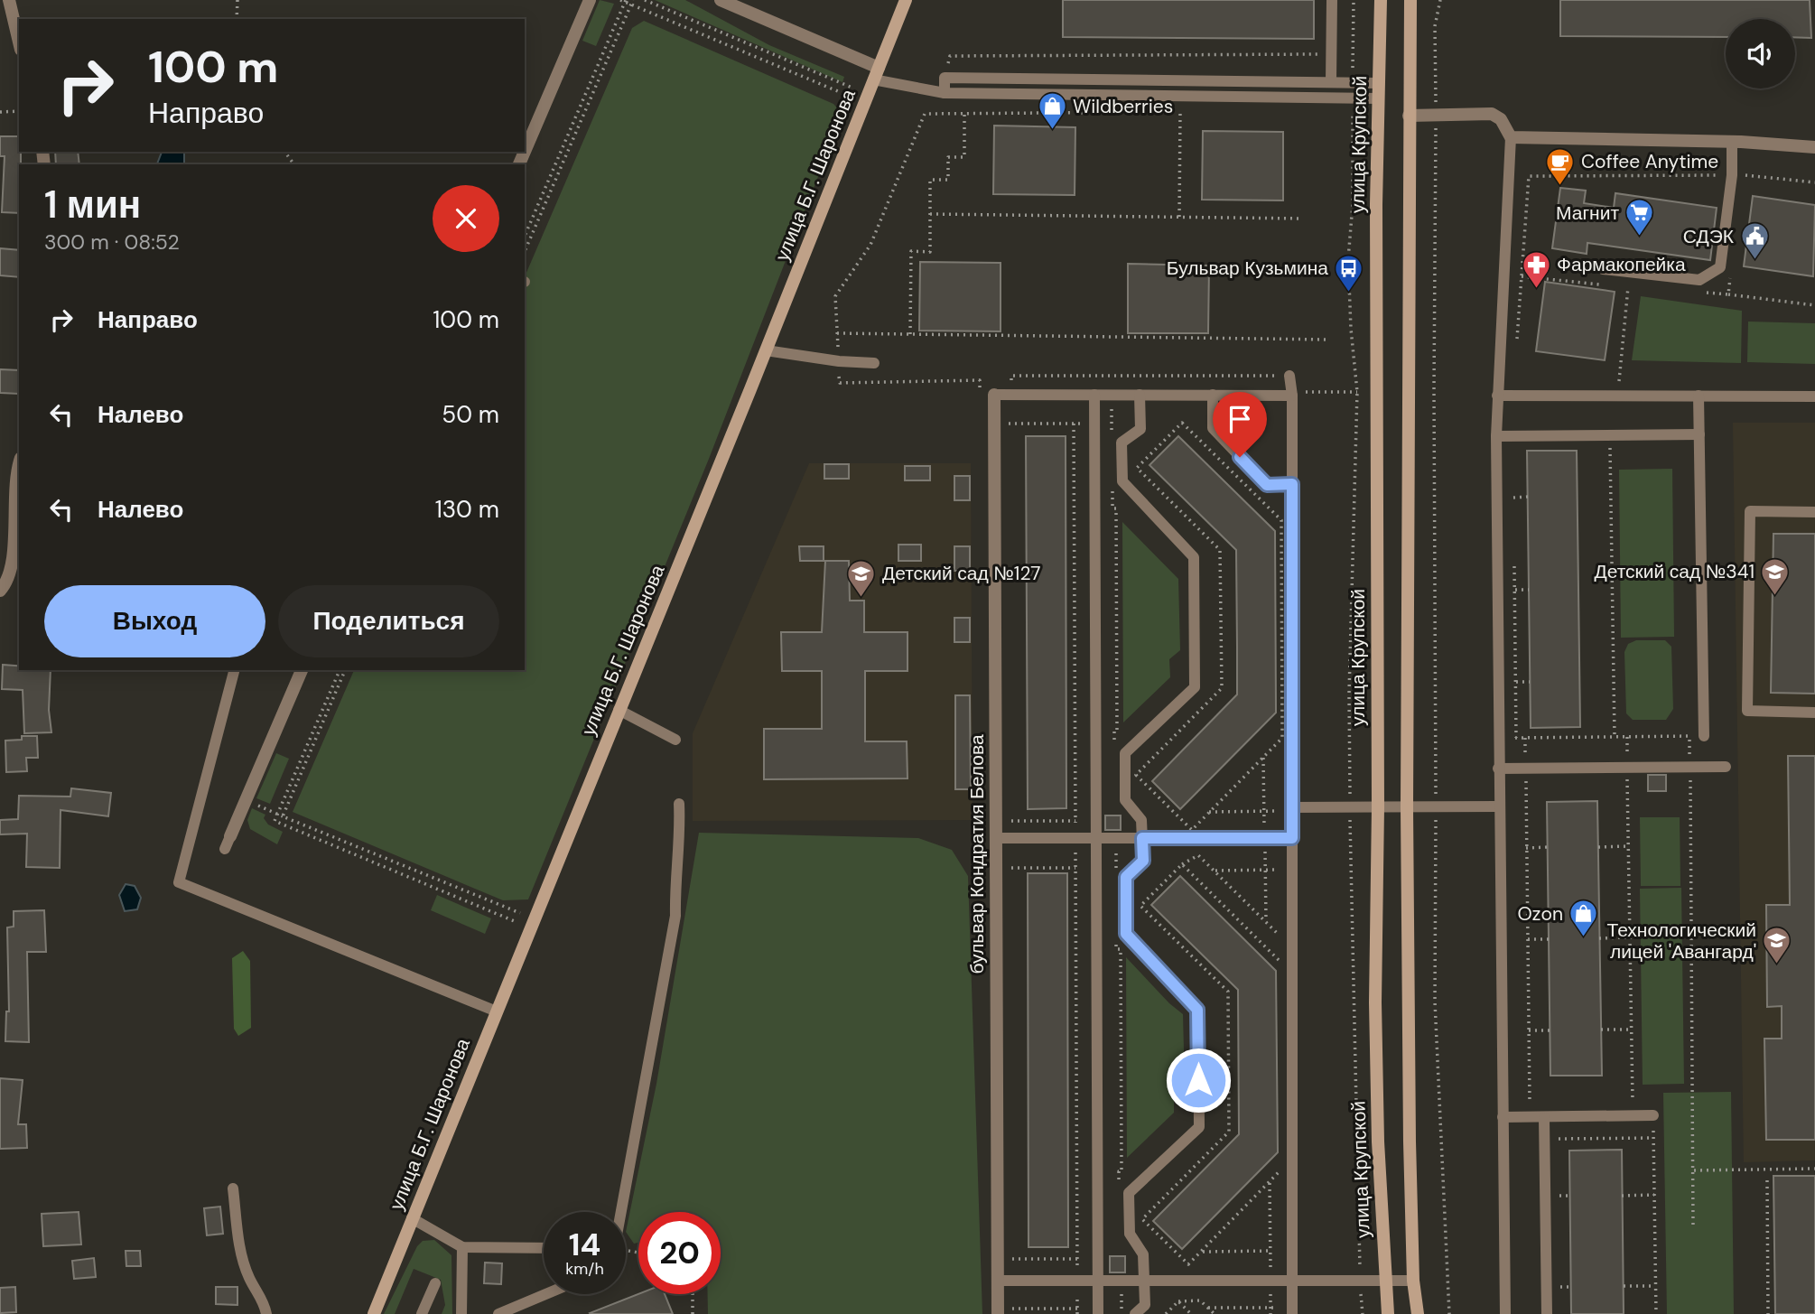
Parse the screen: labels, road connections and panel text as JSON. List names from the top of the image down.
{
  "streets": {
    "main road": ["улица Крупской", "улица Б.Г. Шаронова"],
    "street": ["бульвар Кондратия Белова"]
  },
  "places": {
    "shop": ["Wildberries", "Ozon"],
    "cafe": ["Coffee Anytime"],
    "supermarket": ["Магнит"],
    "public building": ["СДЭК"],
    "pharmacy": ["Фармакопейка"],
    "bus stop": ["Бульвар Кузьмина"],
    "school or university": ["Детский сад №341", "Детский сад №127", "Технологический лицей 'Авангард'"]
  },
  "page": {
    "turn": ["100 m", "Направо"],
    "heading": ["1 мин", "300 m · 08:52"],
    "list": [
      {
        "name": "Направо",
        "value": "100 m"
      },
      {
        "name": "Налево",
        "value": "50 m"
      },
      {
        "name": "Налево",
        "value": "130 m"
      }
    ],
    "buttons": ["Выход", "Поделиться"],
    "speed": "14 km/h",
    "limit": "20"
  }
}
